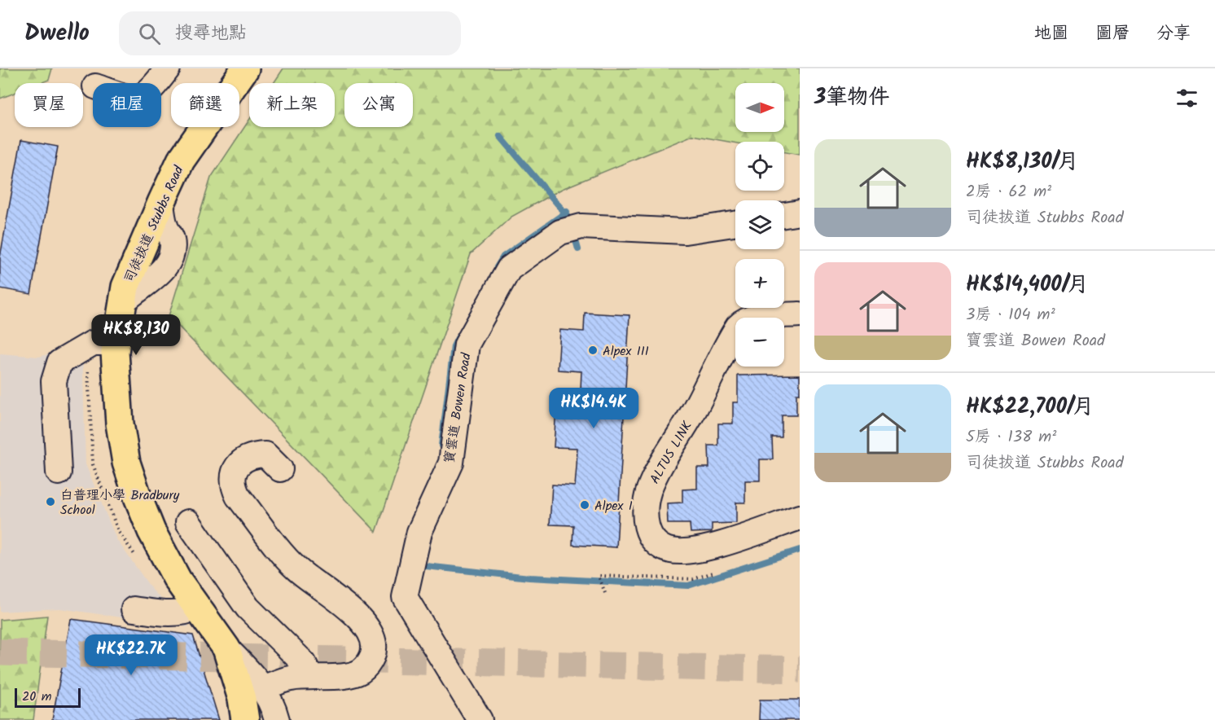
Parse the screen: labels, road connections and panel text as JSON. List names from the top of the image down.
{
  "streets": {
    "main road": ["司徒拔道 Stubbs Road"],
    "street": ["寶雲道 Bowen Road", "ALTUS LINK"]
  },
  "places": ["Alpex III", "白普理小學 Bradbury School", "Alpex I"],
  "scale_bar": "20 m",
  "north": "right",
  "page": {
    "header": "Dwello",
    "search": "搜尋地點",
    "nav": ["地圖", "圖層", "分享"],
    "heading": "3筆物件",
    "map_buttons": ["+", "−"],
    "chip": [
      "買屋",
      "租屋",
      "篩選",
      "新上架",
      "公寓"
    ],
    "list": [
      {
        "name": "HK$8,130/月",
        "note": "2房 · 62 m² · 司徒拔道 Stubbs Road"
      },
      {
        "name": "HK$14,400/月",
        "note": "3房 · 104 m² · 寶雲道 Bowen Road"
      },
      {
        "name": "HK$22,700/月",
        "note": "5房 · 138 m² · 司徒拔道 Stubbs Road"
      }
    ],
    "price": ["HK$8,130", "HK$14.4K", "HK$22.7K"],
    "scale": "20 m"
  }
}
